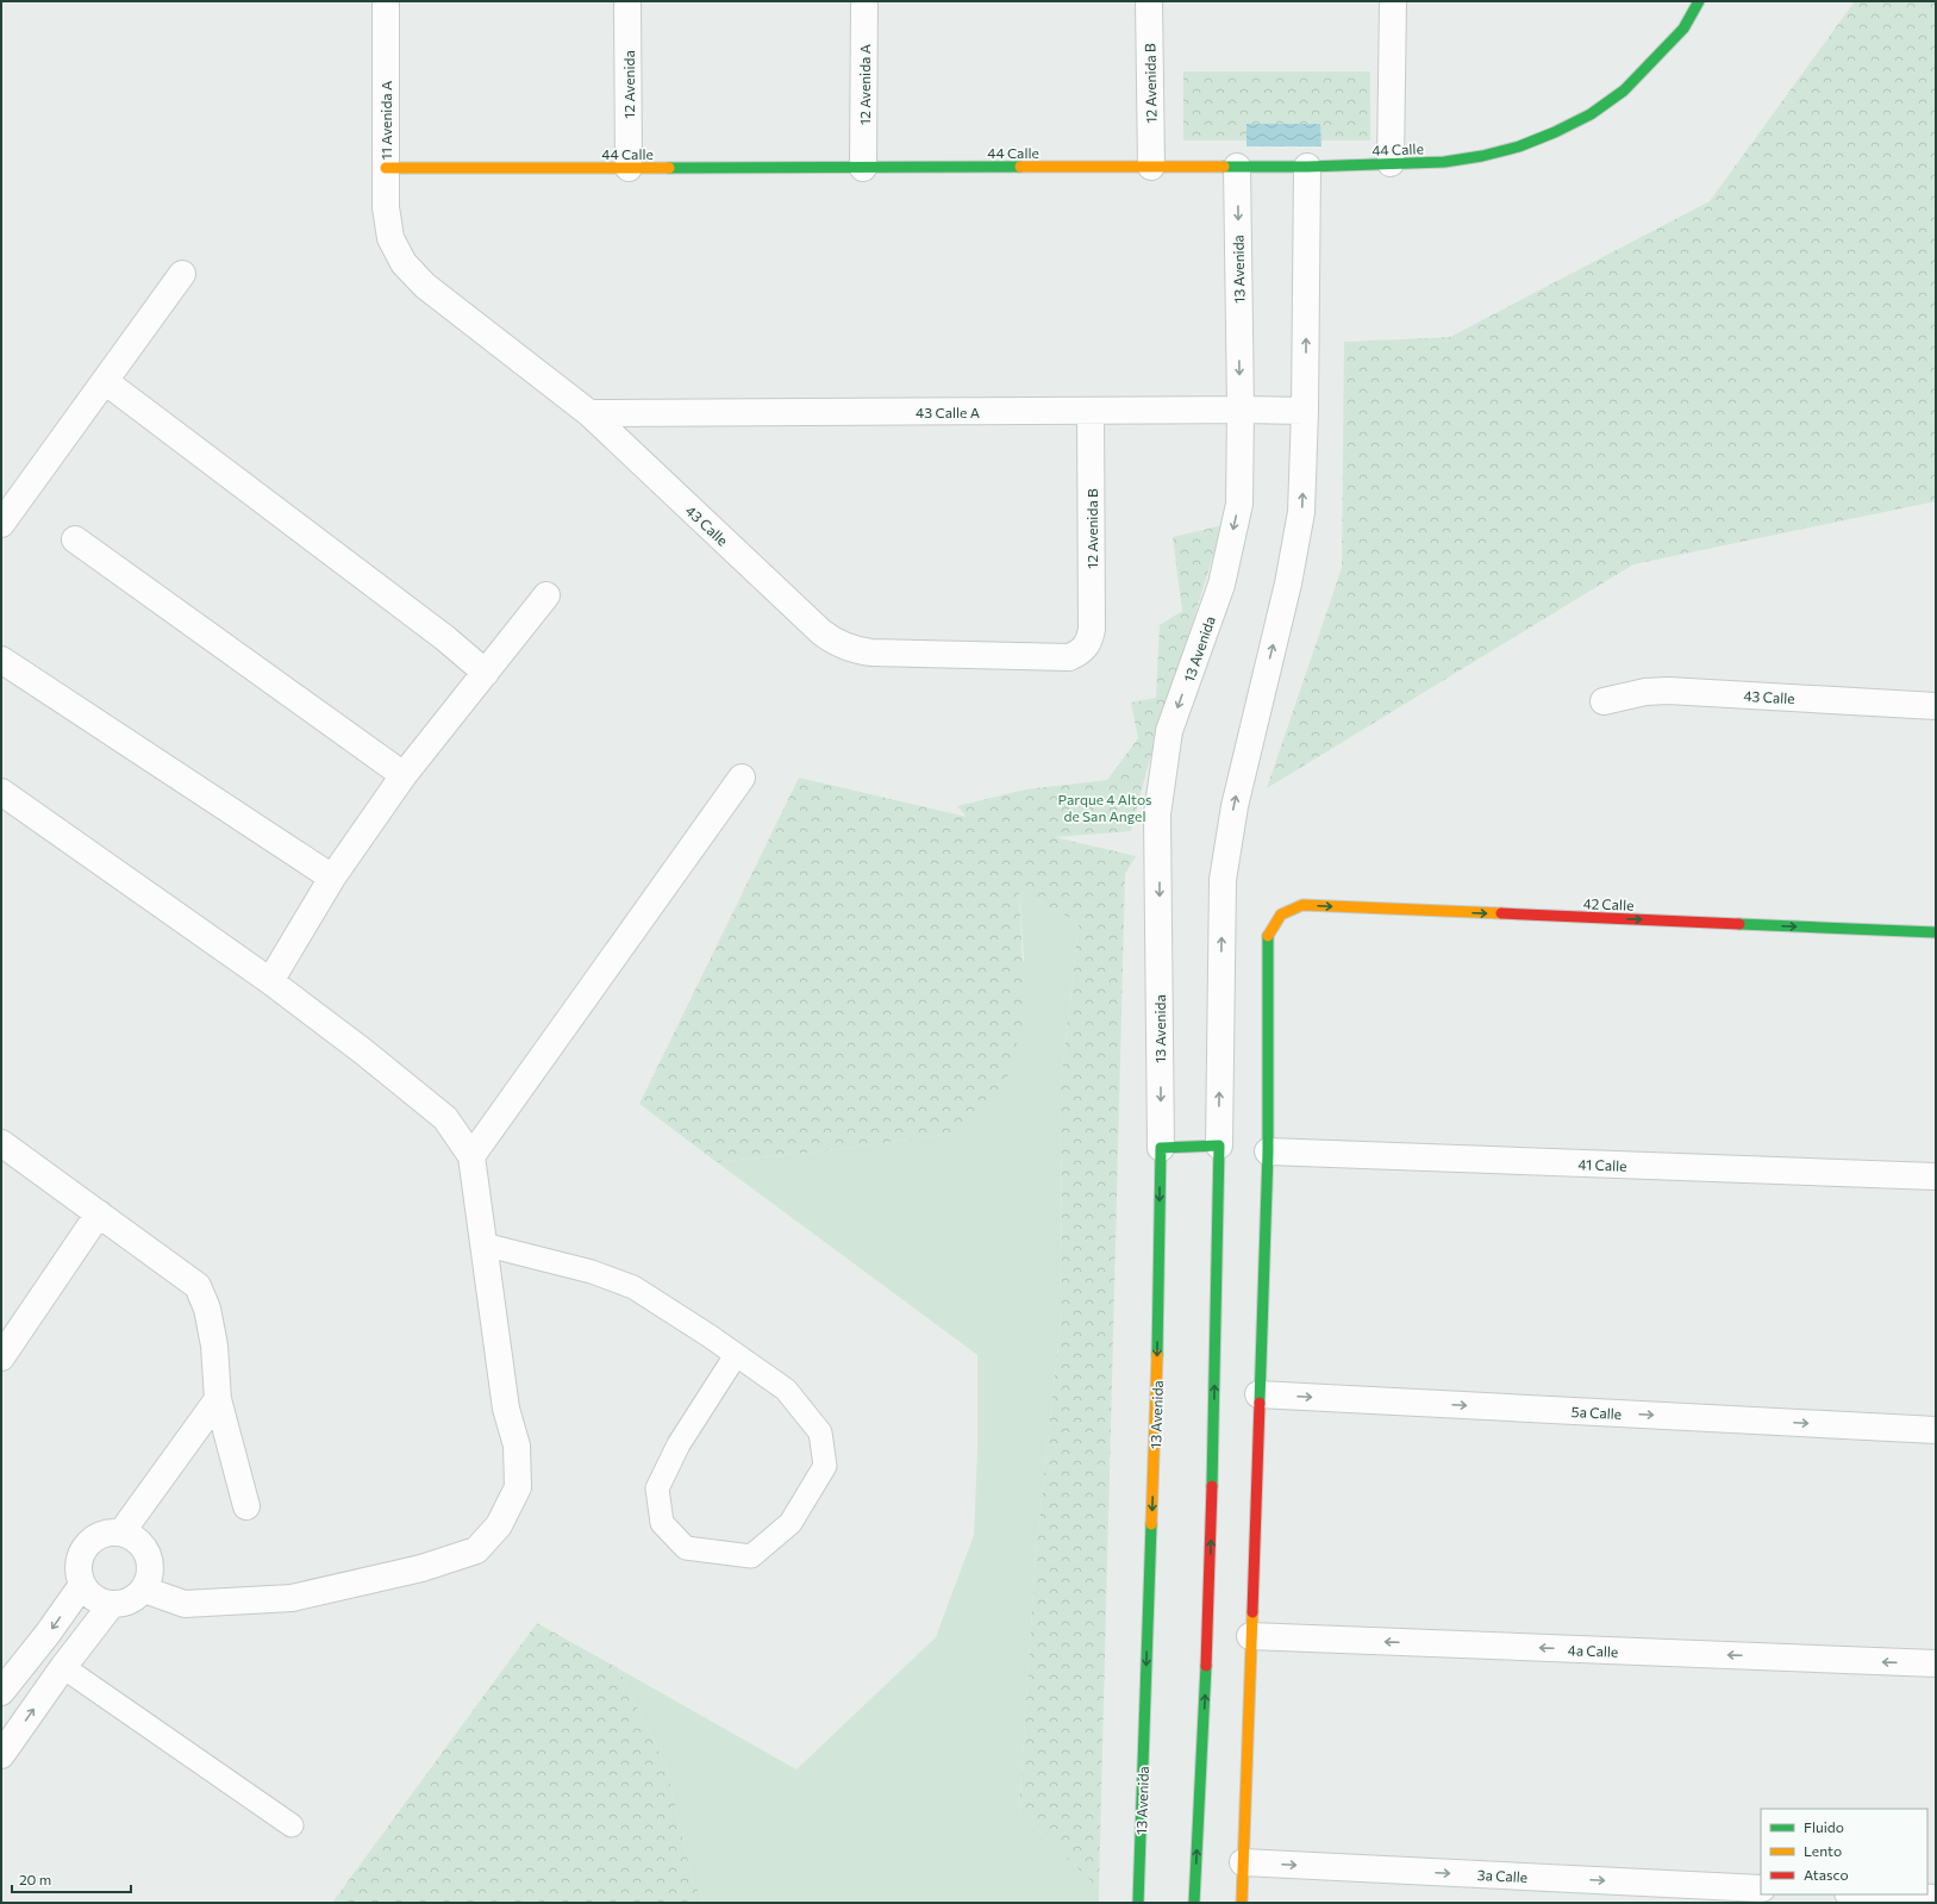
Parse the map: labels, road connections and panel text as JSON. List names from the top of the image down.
{
  "streets": {
    "street": [
      "12 Avenida B",
      "12 Avenida",
      "12 Avenida A",
      "11 Avenida A",
      "44 Calle",
      "13 Avenida",
      "43 Calle A",
      "43 Calle",
      "42 Calle",
      "41 Calle",
      "5a Calle",
      "4a Calle",
      "3a Calle"
    ]
  },
  "crossings": [
    ["12 Avenida B", "44 Calle"],
    ["12 Avenida B", "43 Calle A"],
    ["12 Avenida B", "43 Calle"],
    ["12 Avenida", "44 Calle"],
    ["12 Avenida A", "44 Calle"],
    ["11 Avenida A", "44 Calle"],
    ["11 Avenida A", "43 Calle"],
    ["44 Calle", "13 Avenida"],
    ["13 Avenida", "43 Calle A"],
    ["43 Calle A", "43 Calle"],
    ["42 Calle", "41 Calle"]
  ],
  "one_way": ["5a Calle", "4a Calle", "3a Calle"],
  "parks": ["Parque 4 Altos de San Angel"],
  "legend": ["Fluido", "Lento", "Atasco"],
  "scale_bar": "20 m"
}
